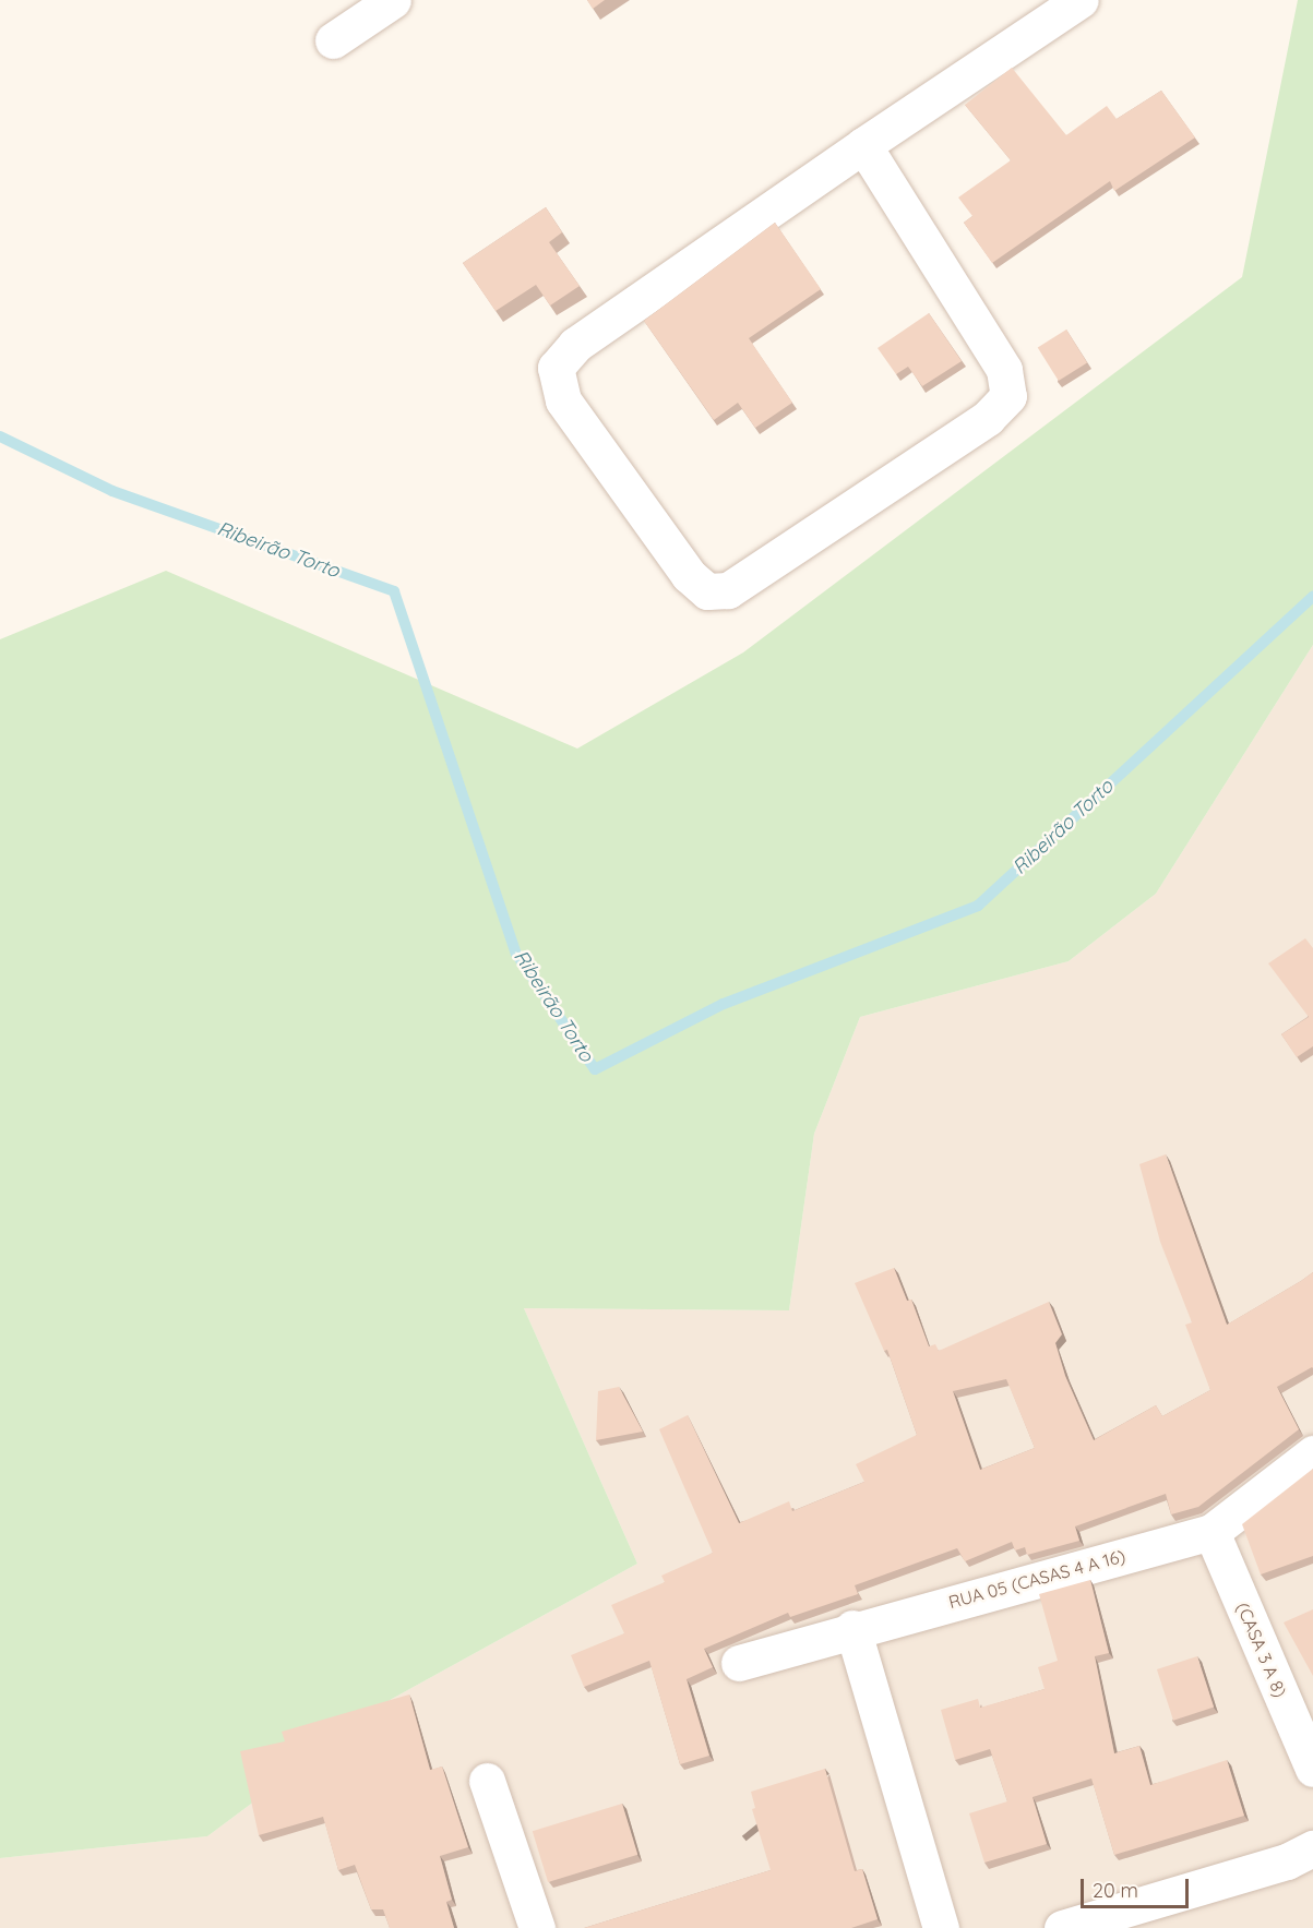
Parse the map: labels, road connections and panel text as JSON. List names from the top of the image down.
{
  "streets": {
    "street": ["RUA 05 (CASAS 4 A 16)", "(CASA 3 A 8)"]
  },
  "crossings": [
    ["RUA 05 (CASAS 4 A 16)", "(CASA 3 A 8)"]
  ],
  "water": ["Ribeirão Torto"],
  "scale_bar": "20 m"
}
